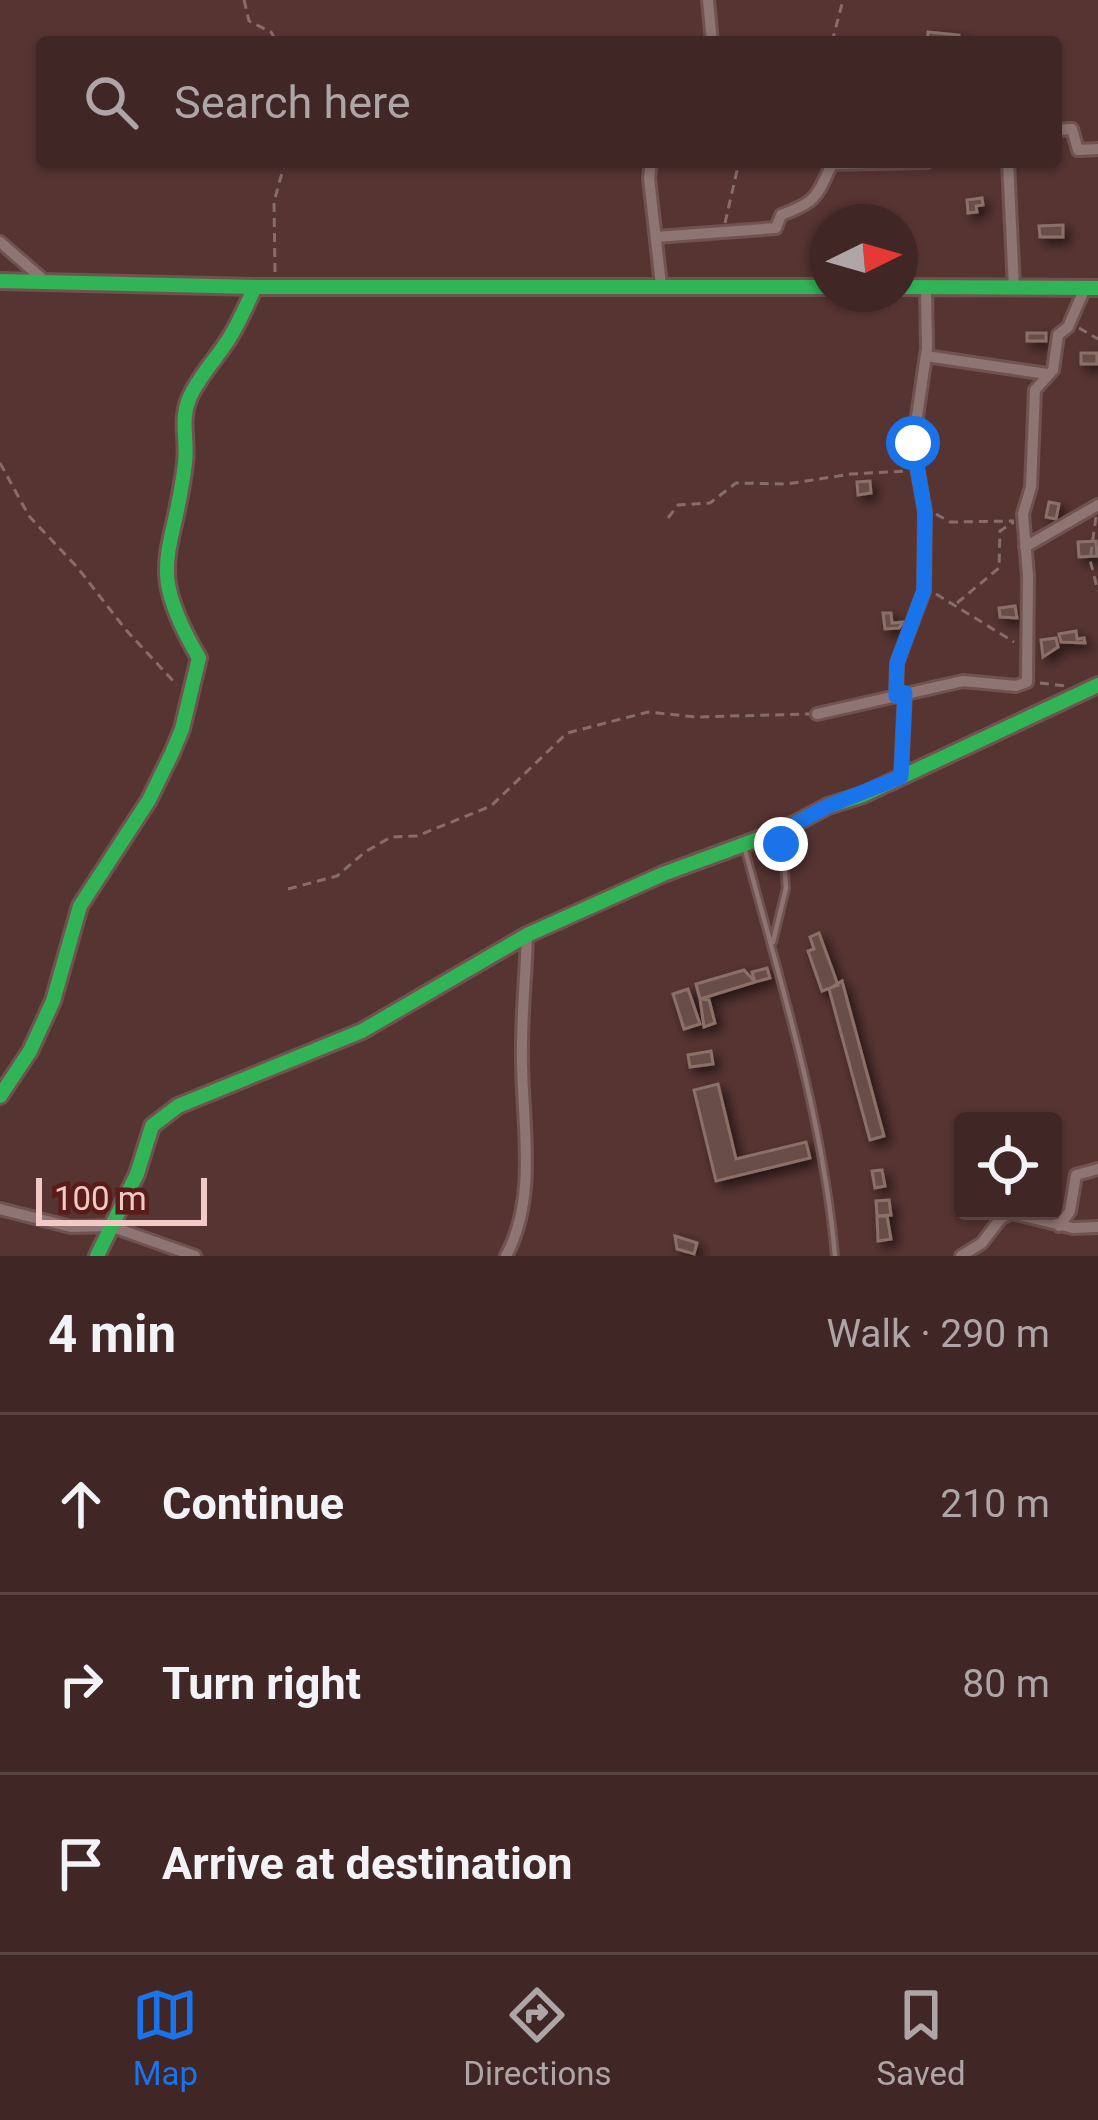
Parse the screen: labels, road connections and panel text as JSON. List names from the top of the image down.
{
  "scale_bar": "100 m",
  "north": "right",
  "page": {
    "search": "Search here",
    "scale": "100 m",
    "heading": ["4 min", "Walk · 290 m"],
    "list": [
      ["Continue", "210 m"],
      ["Turn right", "80 m"],
      "Arrive at destination"
    ],
    "nav": ["Map", "Directions", "Saved"]
  }
}
